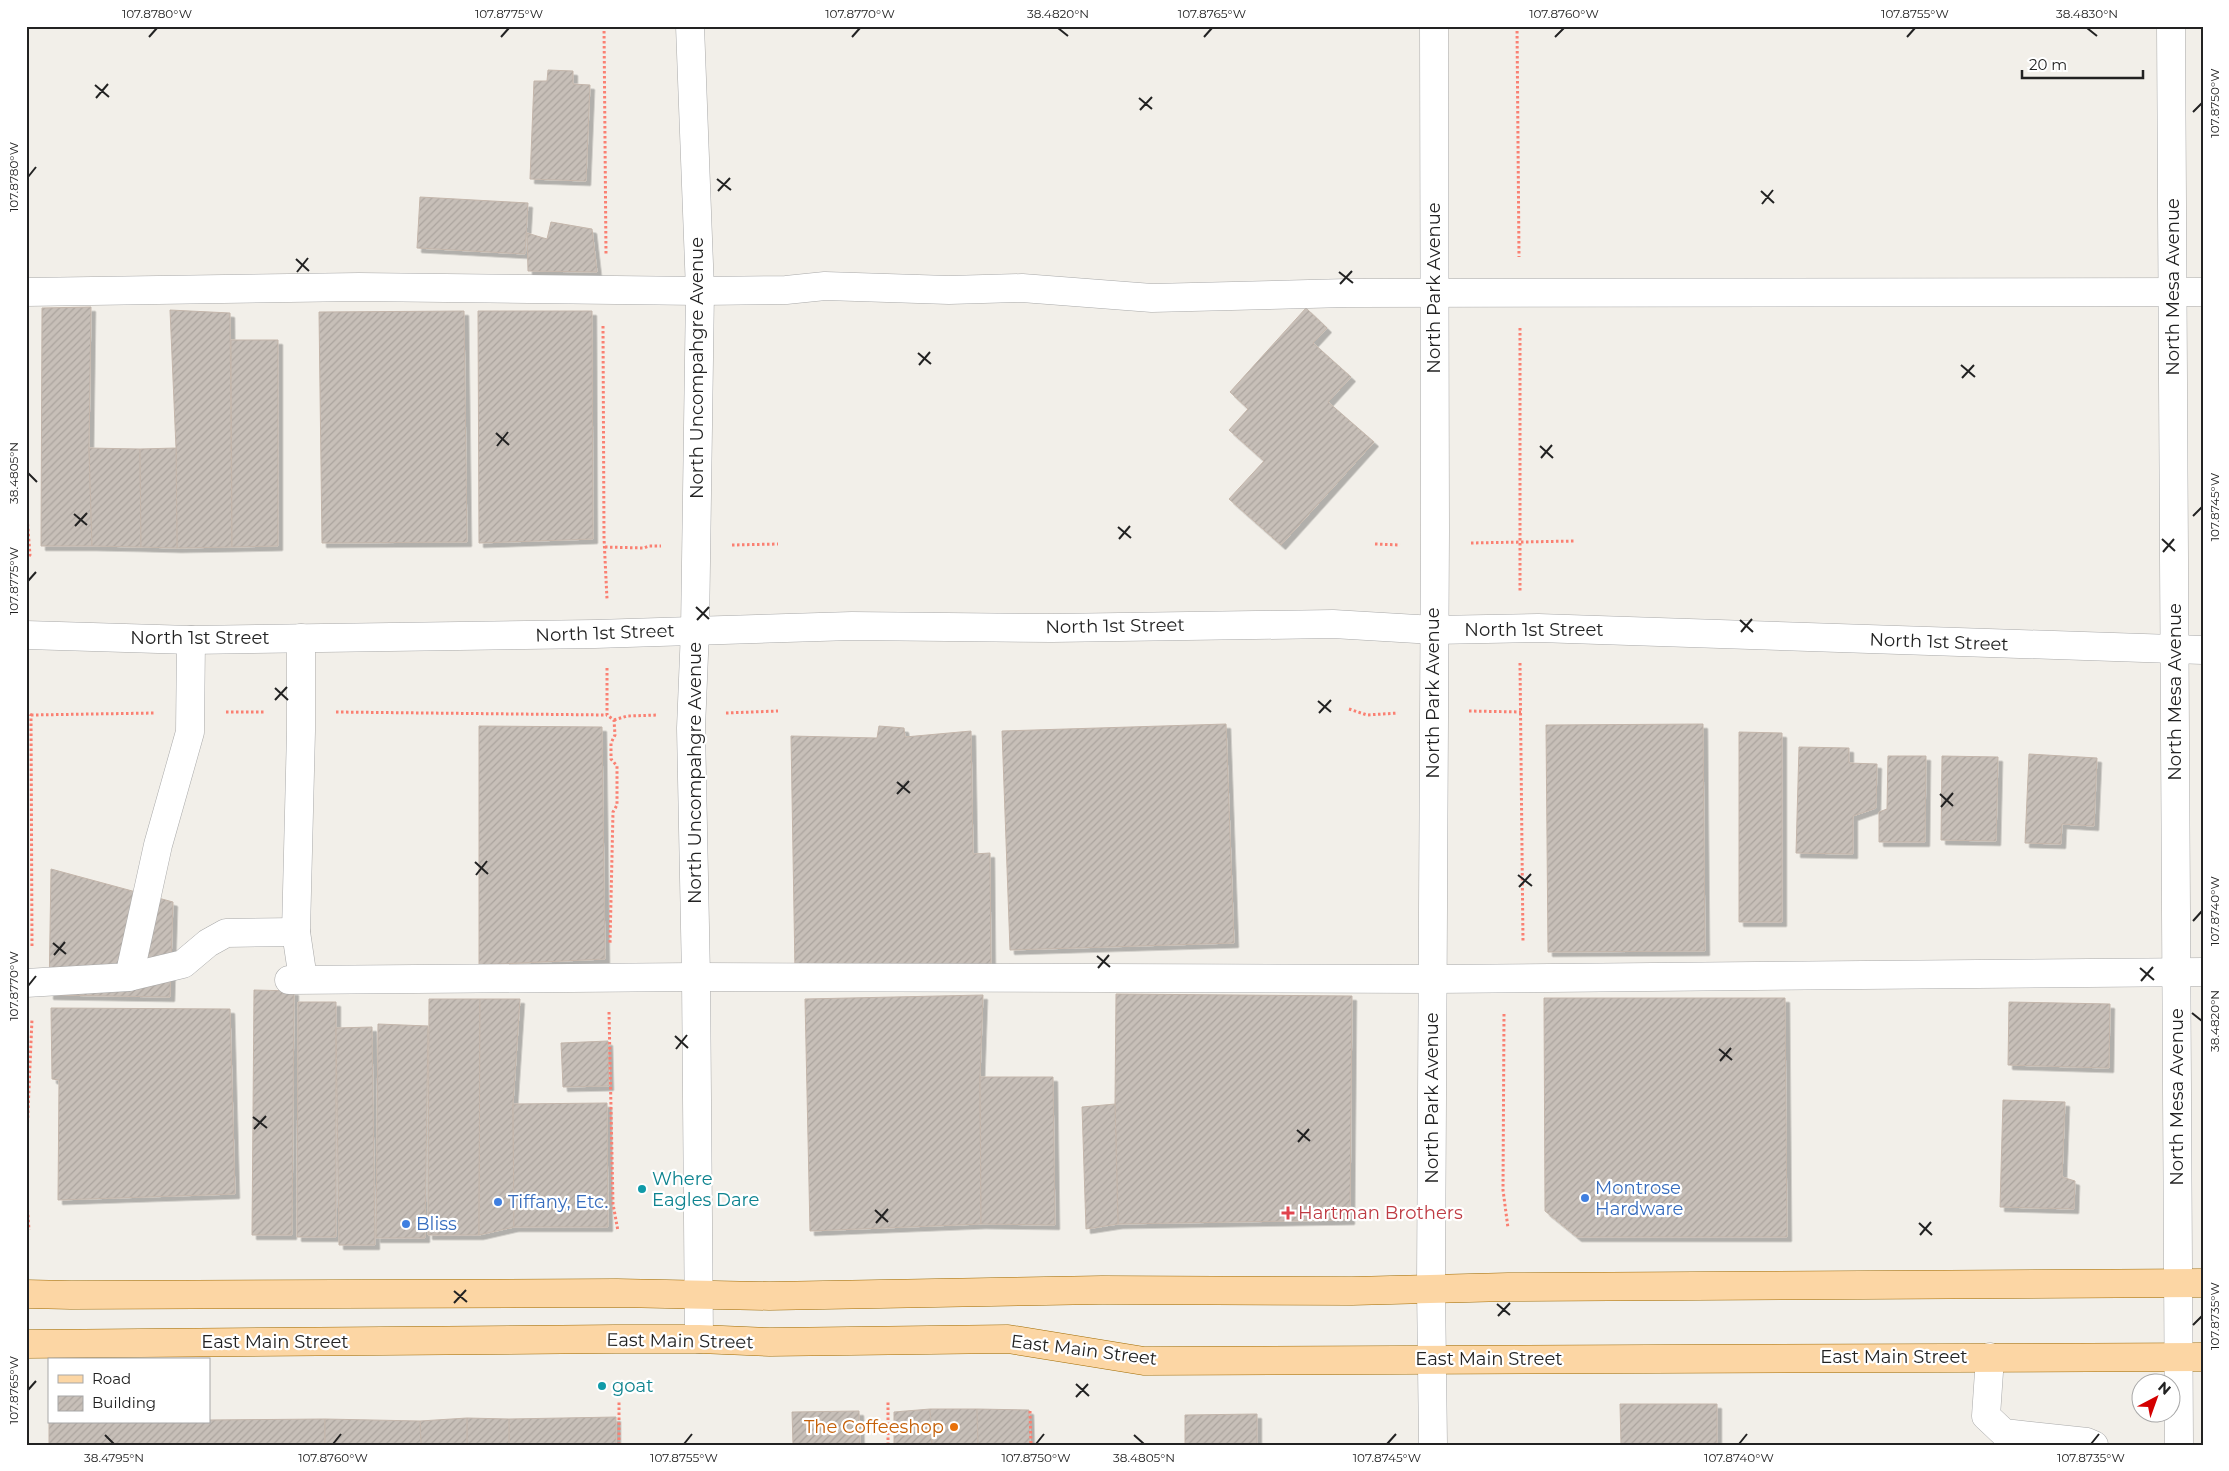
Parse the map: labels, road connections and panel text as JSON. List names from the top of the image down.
{
  "streets": {
    "main road": ["East Main Street"],
    "street": [
      "North Mesa Avenue",
      "North Park Avenue",
      "North Uncompahgre Avenue",
      "North 1st Street"
    ]
  },
  "crossings": [
    ["North Mesa Avenue", "North 1st Street"],
    ["North Mesa Avenue", "East Main Street"],
    ["North Park Avenue", "North 1st Street"],
    ["North Park Avenue", "East Main Street"],
    ["North Uncompahgre Avenue", "North 1st Street"],
    ["North Uncompahgre Avenue", "East Main Street"]
  ],
  "places": {
    "other": [
      "Where Eagles Dare",
      "Montrose Hardware",
      "Tiffany, Etc.",
      "Bliss",
      "goat",
      "The Coffeeshop"
    ],
    "health": ["Hartman Brothers"]
  },
  "legend": ["Road", "Building"],
  "scale_bar": "20 m",
  "north": "top right",
  "coordinates": [
    "107.8780°W",
    "107.8775°W",
    "107.8770°W",
    "38.4820°N",
    "107.8765°W",
    "107.8760°W",
    "107.8755°W",
    "38.4830°N",
    "107.8750°W",
    "38.4805°N",
    "107.8745°W",
    "107.8740°W",
    "107.8735°W",
    "38.4795°N"
  ]
}
